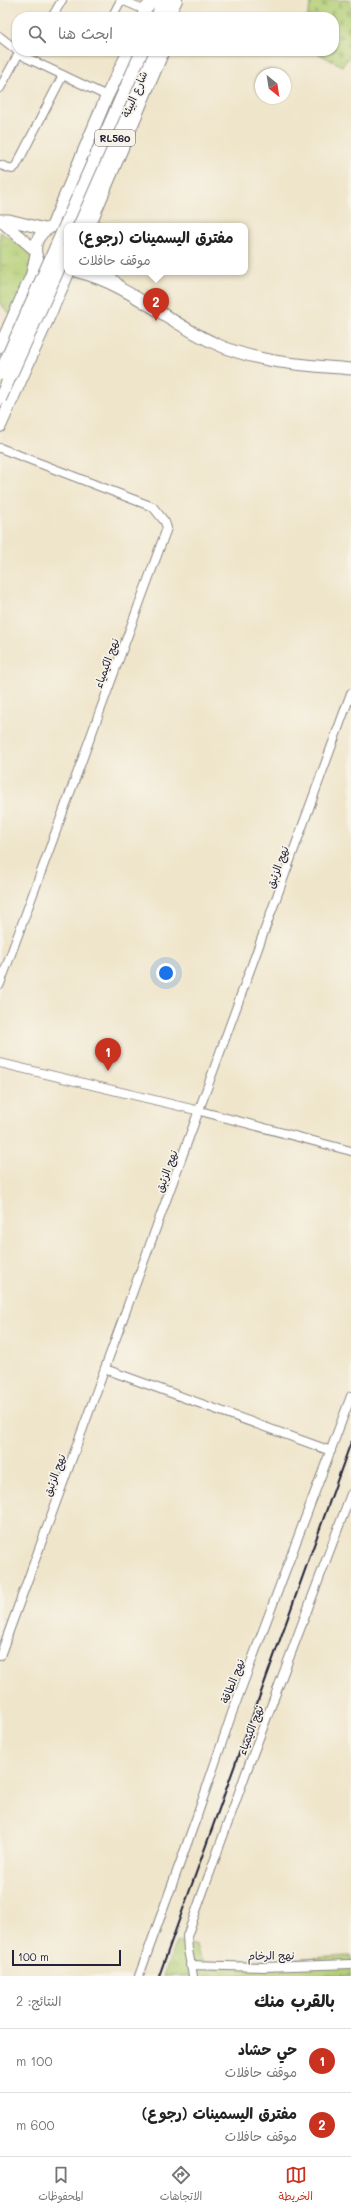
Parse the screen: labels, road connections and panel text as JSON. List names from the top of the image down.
{
  "streets": {
    "highway": ["شارع البيئة", "RL560"],
    "street": [
      "نهج الكيمياء",
      "نهج الزئبق",
      "نهج الطاقة",
      "نهج الرخام"
    ]
  },
  "crossings": [
    ["نهج الكيمياء", "نهج الرخام"]
  ],
  "scale_bar": "100 m",
  "north": "bottom right",
  "page": {
    "search": "ابحث هنا",
    "popup": ["مفترق اليسمينات (رجوع)", "موقف حافلات"],
    "pins": ["2", "1"],
    "scale": "100 m",
    "heading": ["بالقرب منك", "النتائج: 2"],
    "list": [
      {
        "mark": "1",
        "name": "حي حشاد",
        "note": "موقف حافلات",
        "value": "100 m"
      },
      {
        "mark": "2",
        "name": "مفترق اليسمينات (رجوع)",
        "note": "موقف حافلات",
        "value": "600 m"
      }
    ],
    "nav": ["الخريطة", "الاتجاهات", "المحفوظات"]
  }
}
